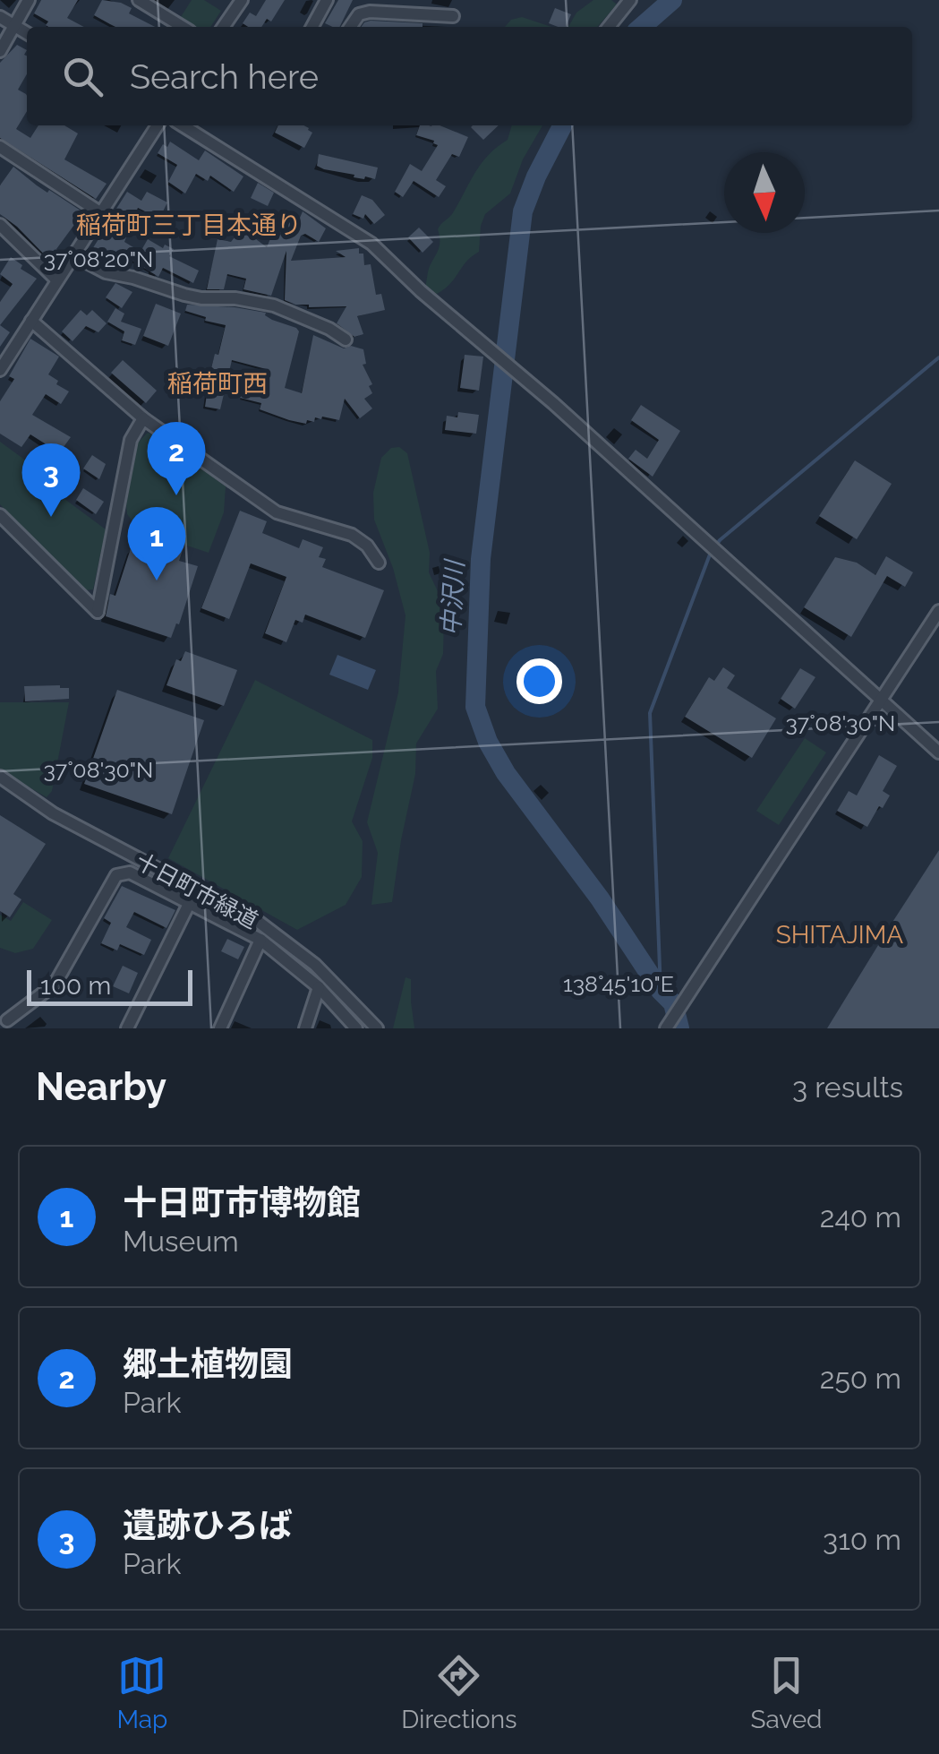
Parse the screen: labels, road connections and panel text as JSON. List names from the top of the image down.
{
  "streets": {
    "street": ["十日町市緑道"]
  },
  "districts": ["稲荷町三丁目本通り", "稲荷町西", "SHITAJIMA"],
  "water": ["中沢川"],
  "scale_bar": "100 m",
  "north": "bottom",
  "page": {
    "search": "Search here",
    "pins": ["2", "3", "1"],
    "scale": "100 m",
    "heading": ["Nearby", "3 results"],
    "list": [
      {
        "mark": "1",
        "name": "十日町市博物館",
        "note": "Museum",
        "value": "240 m"
      },
      {
        "mark": "2",
        "name": "郷土植物園",
        "note": "Park",
        "value": "250 m"
      },
      {
        "mark": "3",
        "name": "遺跡ひろば",
        "note": "Park",
        "value": "310 m"
      }
    ],
    "nav": ["Map", "Directions", "Saved"]
  },
  "coordinates": ["37°08'20\"N", "37°08'30\"N", "138°45'10\"E"]
}
